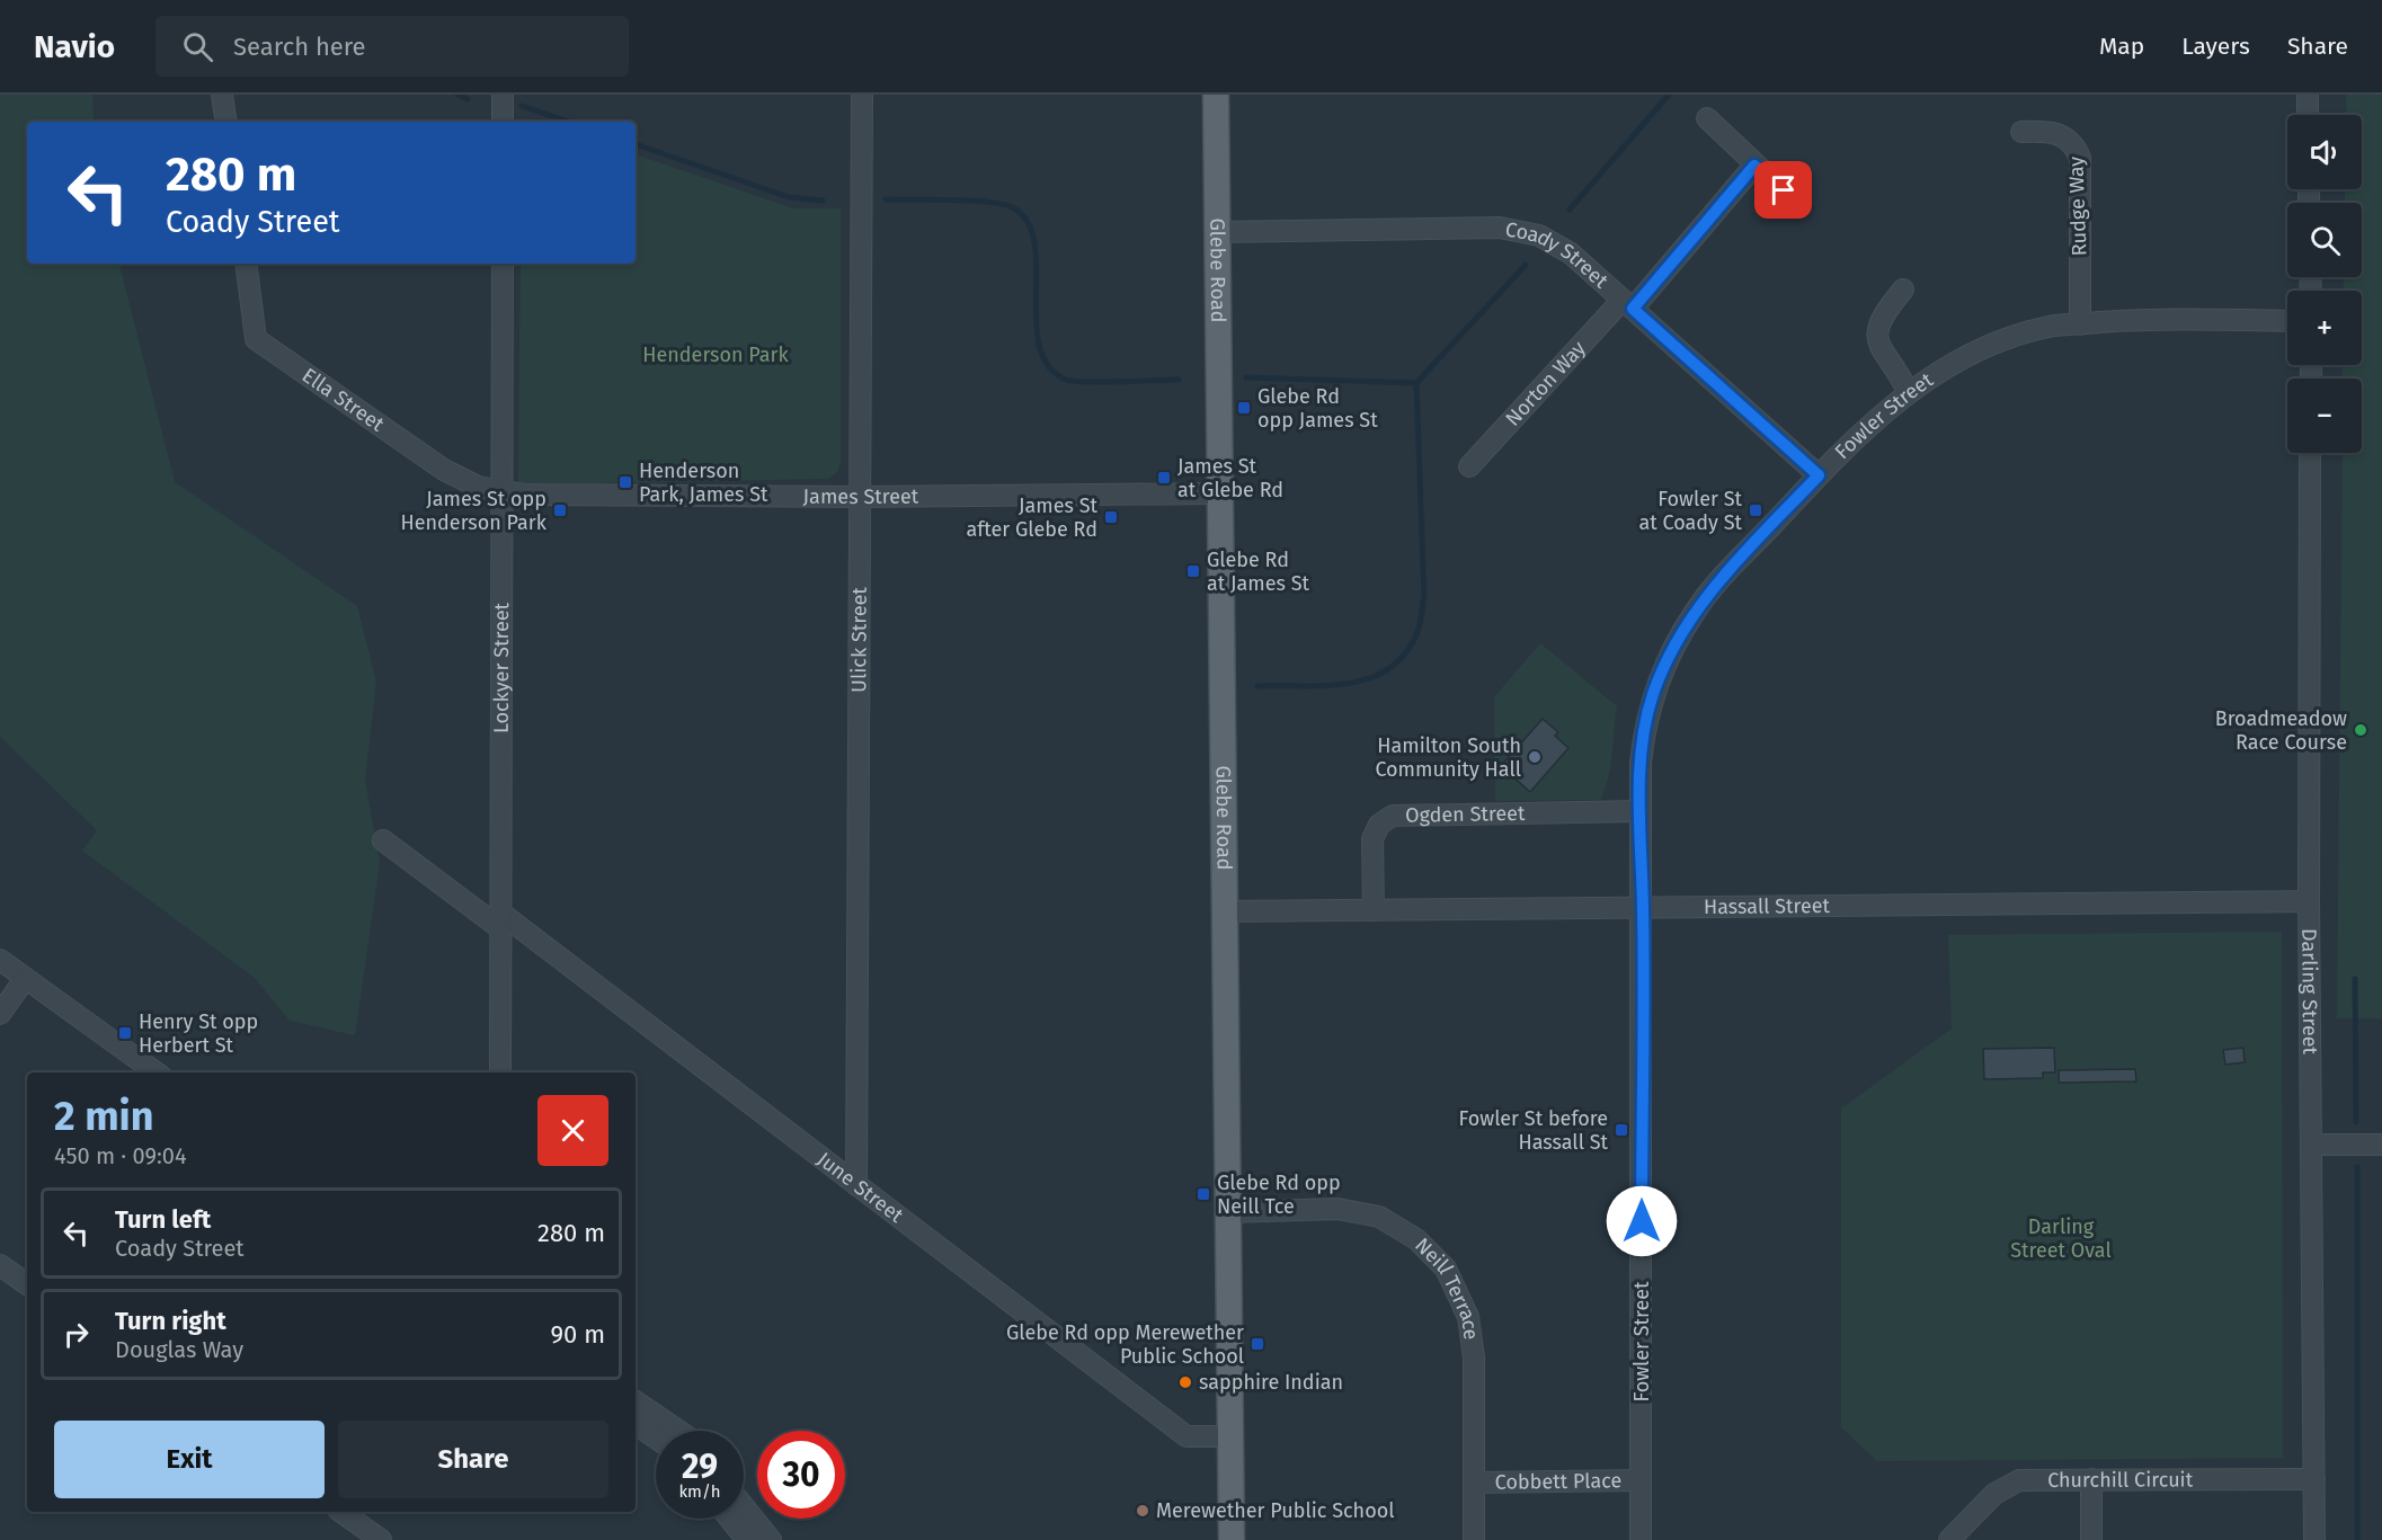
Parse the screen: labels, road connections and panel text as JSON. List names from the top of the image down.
{
  "streets": {
    "main road": ["Glebe Road"],
    "street": [
      "Rudge Way",
      "Coady Street",
      "Norton Way",
      "Ella Street",
      "Fowler Street",
      "James Street",
      "Ulick Street",
      "Lockyer Street",
      "Ogden Street",
      "Hassall Street",
      "Darling Street",
      "June Street",
      "Neill Terrace",
      "Churchill Circuit",
      "Cobbett Place"
    ]
  },
  "crossings": [
    ["Rudge Way", "Fowler Street"],
    ["Coady Street", "Glebe Road"],
    ["Coady Street", "Norton Way"],
    ["Coady Street", "Fowler Street"],
    ["Glebe Road", "James Street"],
    ["Glebe Road", "Hassall Street"],
    ["Glebe Road", "June Street"],
    ["Glebe Road", "Neill Terrace"],
    ["Ella Street", "James Street"],
    ["Ella Street", "Lockyer Street"],
    ["Fowler Street", "Ogden Street"],
    ["Fowler Street", "Hassall Street"],
    ["Fowler Street", "Cobbett Place"],
    ["James Street", "Ulick Street"],
    ["James Street", "Lockyer Street"],
    ["Ulick Street", "June Street"],
    ["Lockyer Street", "June Street"],
    ["Ogden Street", "Hassall Street"],
    ["Hassall Street", "Darling Street"],
    ["Darling Street", "Churchill Circuit"],
    ["Neill Terrace", "Cobbett Place"]
  ],
  "parks": ["Henderson Park", "Darling Street Oval"],
  "places": {
    "transit": [
      "Glebe Rd opp James St",
      "James St at Glebe Rd",
      "Henderson Park, James St",
      "James St opp Henderson Park",
      "Fowler St at Coady St",
      "James St after Glebe Rd",
      "Glebe Rd at James St",
      "Henry St opp Herbert St",
      "Fowler St before Hassall St",
      "Glebe Rd opp Neill Tce",
      "Glebe Rd opp Merewether Public School"
    ],
    "other": [
      "Broadmeadow Race Course",
      "Hamilton South Community Hall",
      "sapphire Indian",
      "Merewether Public School"
    ]
  },
  "page": {
    "header": "Navio",
    "search": "Search here",
    "nav": ["Map", "Layers", "Share"],
    "map_buttons": ["+", "−"],
    "turn": ["280 m", "Coady Street"],
    "heading": ["2 min", "450 m · 09:04"],
    "list": [
      {
        "name": "Turn left",
        "note": "Coady Street",
        "value": "280 m"
      },
      {
        "name": "Turn right",
        "note": "Douglas Way",
        "value": "90 m"
      }
    ],
    "buttons": ["Exit", "Share"],
    "speed": "29 km/h",
    "limit": "30"
  }
}
